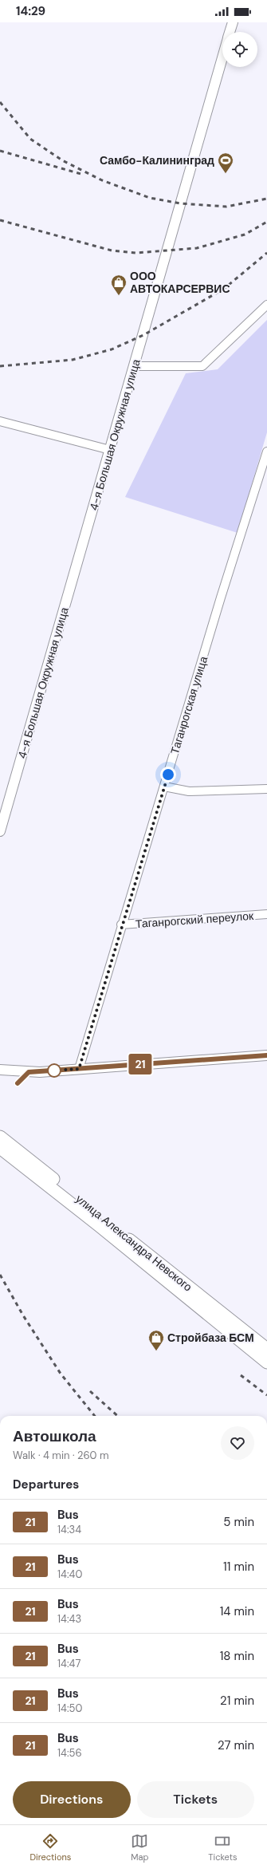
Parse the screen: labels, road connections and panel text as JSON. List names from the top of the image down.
{
  "streets": {
    "main road": ["улица Александра Невского"],
    "street": ["4-я Большая Окружная улица", "Таганрогская улица", "Таганрогский переулок"]
  },
  "crossings": [
    ["Таганрогская улица", "Таганрогский переулок"]
  ],
  "places": {
    "sports": ["Самбо-Калининград"],
    "shop": ["ООО АВТОКАРСЕРВИС", "Стройбаза БСМ"]
  },
  "lines": ["bus line 21"],
  "page": {
    "status": "14:29",
    "on_map": "21",
    "heading": [
      ["Автошкола", "Walk · 4 min · 260 m"],
      "Departures"
    ],
    "list": [
      {
        "mark": "21",
        "name": "Bus",
        "note": "14:34",
        "value": "5 min"
      },
      {
        "mark": "21",
        "name": "Bus",
        "note": "14:40",
        "value": "11 min"
      },
      {
        "mark": "21",
        "name": "Bus",
        "note": "14:43",
        "value": "14 min"
      },
      {
        "mark": "21",
        "name": "Bus",
        "note": "14:47",
        "value": "18 min"
      },
      {
        "mark": "21",
        "name": "Bus",
        "note": "14:50",
        "value": "21 min"
      },
      {
        "mark": "21",
        "name": "Bus",
        "note": "14:56",
        "value": "27 min"
      }
    ],
    "buttons": ["Directions", "Tickets"],
    "tabs": ["Directions", "Map", "Tickets"]
  }
}
